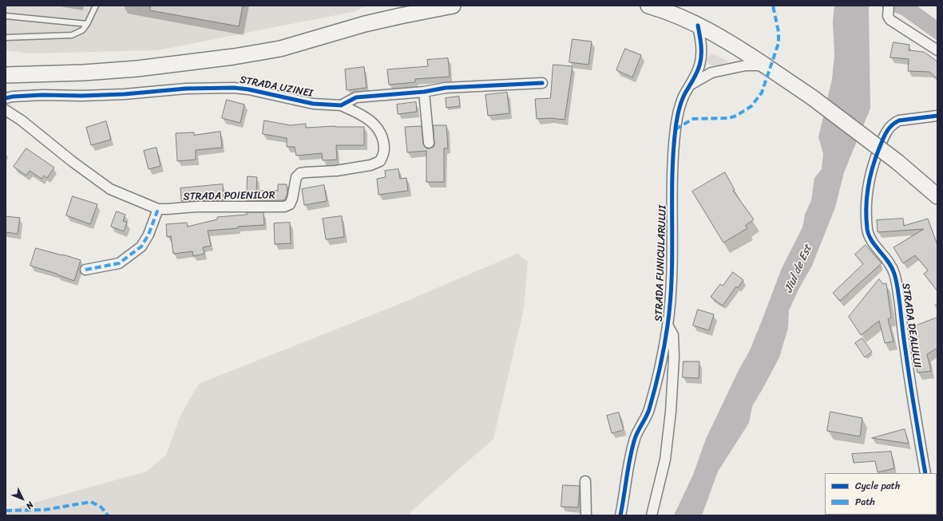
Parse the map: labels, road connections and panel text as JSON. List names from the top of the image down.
{
  "streets": {
    "street": [
      "STRADA UZINEI",
      "STRADA POIENILOR",
      "STRADA FUNICULARULUI",
      "STRADA DEALULUI"
    ]
  },
  "crossings": [
    ["STRADA UZINEI", "STRADA POIENILOR"]
  ],
  "water": ["Jiul de Est"],
  "legend": ["Cycle path", "Path"],
  "north": "bottom right"
}
